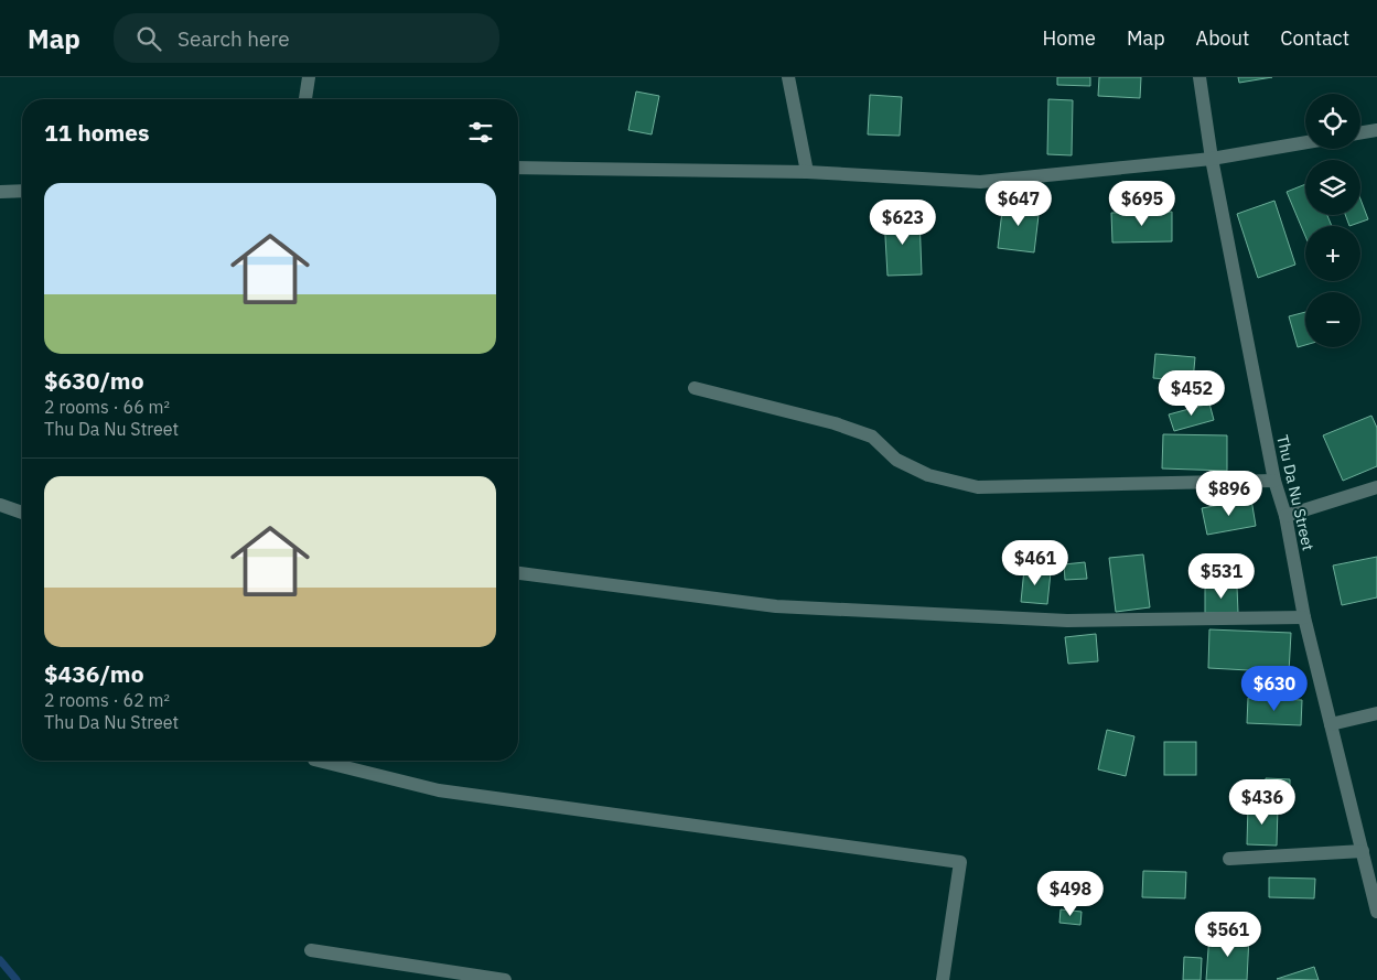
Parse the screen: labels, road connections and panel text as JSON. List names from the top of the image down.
{
  "streets": {
    "street": ["Thu Da Nu Street"]
  },
  "page": {
    "header": "Map",
    "search": "Search here",
    "nav": [
      "Home",
      "Map",
      "About",
      "Contact"
    ],
    "map_buttons": ["+", "−"],
    "heading": "11 homes",
    "list": [
      {
        "name": "$630/mo",
        "note": "2 rooms · 66 m² · Thu Da Nu Street"
      },
      {
        "name": "$436/mo",
        "note": "2 rooms · 62 m² · Thu Da Nu Street"
      }
    ],
    "price": [
      "$647",
      "$695",
      "$623",
      "$452",
      "$896",
      "$461",
      "$531",
      "$630",
      "$436",
      "$498",
      "$561"
    ]
  }
}
